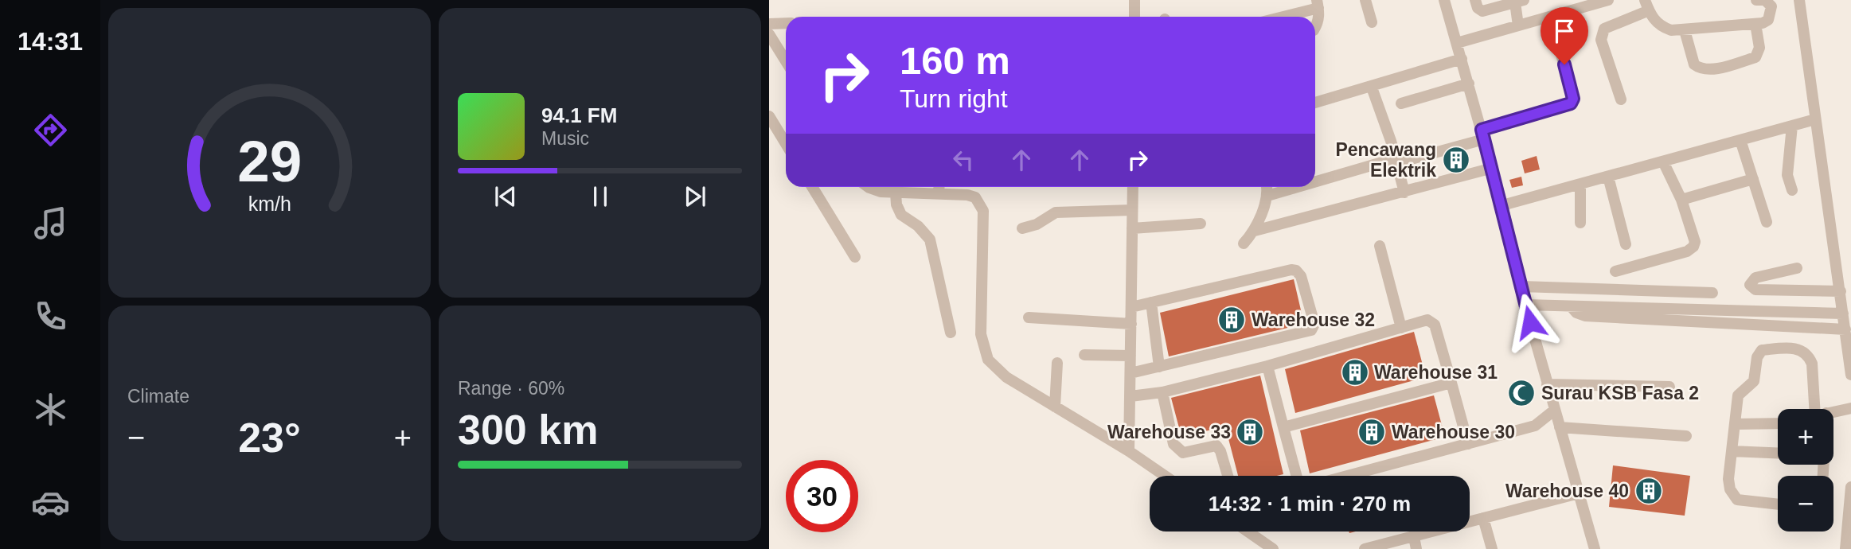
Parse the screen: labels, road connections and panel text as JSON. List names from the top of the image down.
{
  "places": {
    "building": [
      "Pencawang Elektrik",
      "Warehouse 32",
      "Warehouse 31",
      "Warehouse 33",
      "Warehouse 30",
      "Warehouse 40"
    ],
    "mosque": ["Surau KSB Fasa 2"]
  },
  "page": {
    "tabs": "14:31",
    "turn": ["160 m", "Turn right"],
    "song": ["94.1 FM", "Music"],
    "tile": [
      "Climate",
      ["Range · 60%", "300 km"]
    ],
    "map_buttons": ["+", "−"],
    "heat": ["−", "23°", "+"],
    "limit": "30",
    "trip": "14:32 · 1 min · 270 m",
    "gauge": ["29", "km/h"]
  }
}
